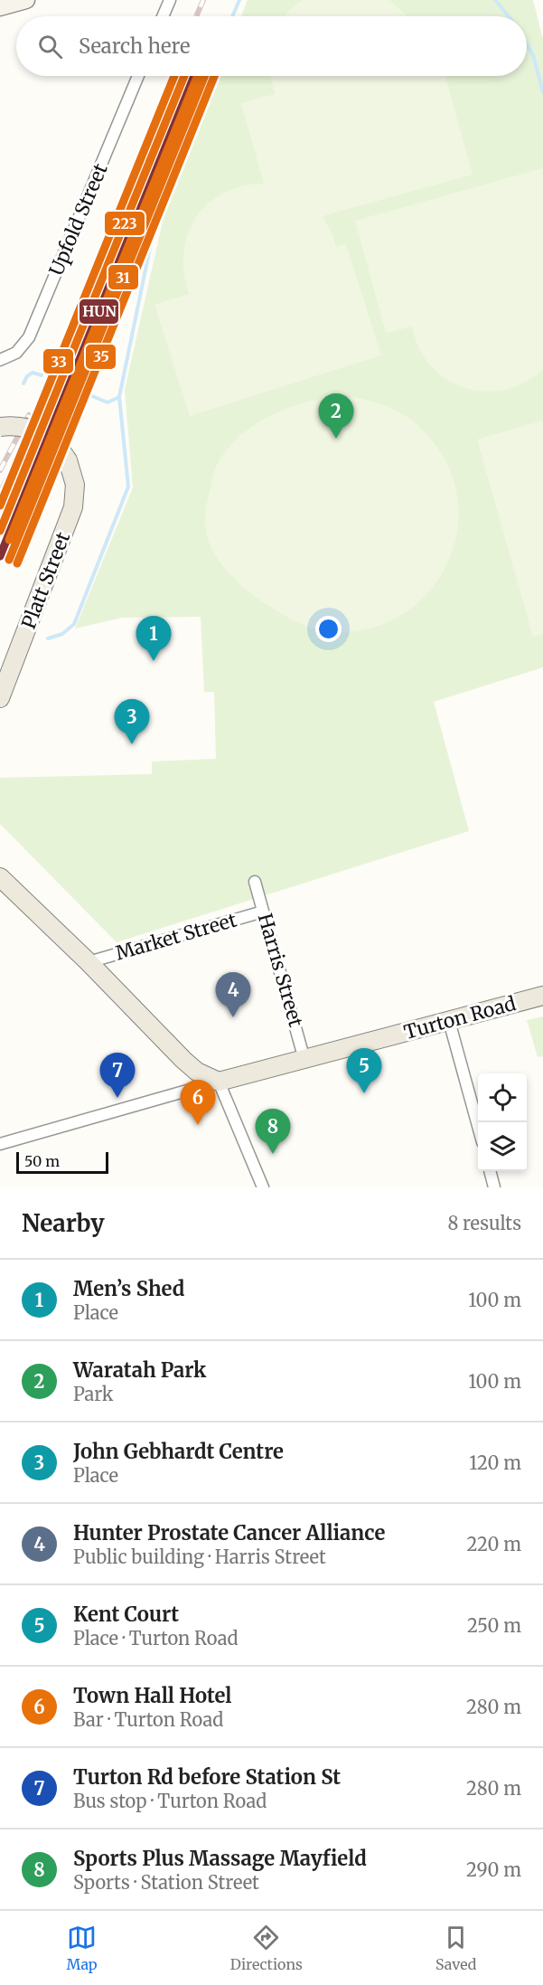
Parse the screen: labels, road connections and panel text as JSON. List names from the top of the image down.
{
  "streets": {
    "main road": ["Platt Street", "Turton Road"],
    "street": ["Upfold Street", "Market Street", "Harris Street"]
  },
  "crossings": [
    ["Market Street", "Harris Street"],
    ["Harris Street", "Turton Road"]
  ],
  "lines": [
    "transit line HUN",
    "transit line 31",
    "transit line 223",
    "transit line 35",
    "transit line 33"
  ],
  "scale_bar": "50 m",
  "page": {
    "search": "Search here",
    "pins": [
      "2",
      "1",
      "3",
      "4",
      "5",
      "7",
      "6",
      "8"
    ],
    "scale": "50 m",
    "heading": ["Nearby", "8 results"],
    "list": [
      {
        "mark": "1",
        "name": "Men’s Shed",
        "note": "Place",
        "value": "100 m"
      },
      {
        "mark": "2",
        "name": "Waratah Park",
        "note": "Park",
        "value": "100 m"
      },
      {
        "mark": "3",
        "name": "John Gebhardt Centre",
        "note": "Place",
        "value": "120 m"
      },
      {
        "mark": "4",
        "name": "Hunter Prostate Cancer Alliance",
        "note": "Public building · Harris Street",
        "value": "220 m"
      },
      {
        "mark": "5",
        "name": "Kent Court",
        "note": "Place · Turton Road",
        "value": "250 m"
      },
      {
        "mark": "6",
        "name": "Town Hall Hotel",
        "note": "Bar · Turton Road",
        "value": "280 m"
      },
      {
        "mark": "7",
        "name": "Turton Rd before Station St",
        "note": "Bus stop · Turton Road",
        "value": "280 m"
      },
      {
        "mark": "8",
        "name": "Sports Plus Massage Mayfield",
        "note": "Sports · Station Street",
        "value": "290 m"
      }
    ],
    "nav": ["Map", "Directions", "Saved"]
  }
}
